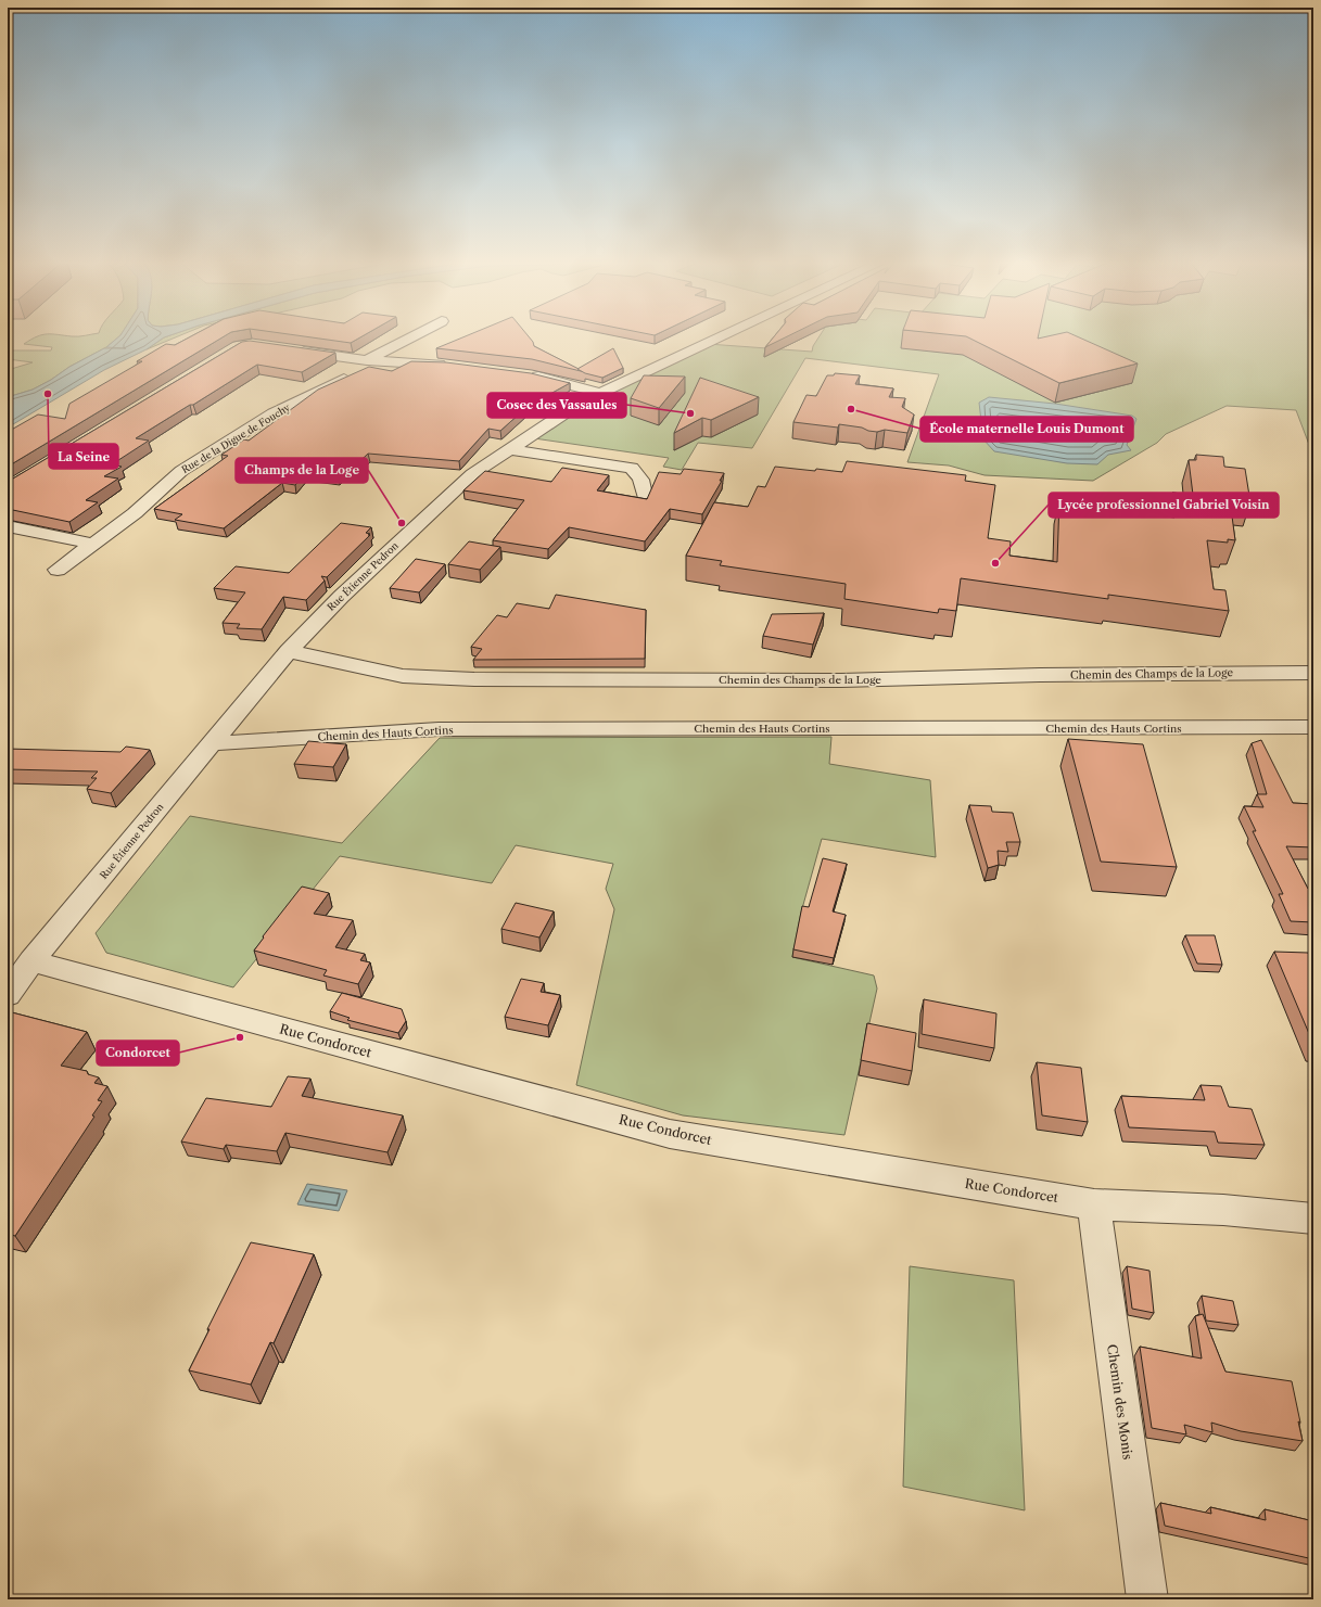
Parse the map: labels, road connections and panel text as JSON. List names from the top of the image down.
{
  "streets": {
    "street": [
      "Rue de la Digue de Fouchy",
      "Rue Étienne Pedron",
      "Chemin des Champs de la Loge",
      "Chemin des Hauts Cortins",
      "Rue Condorcet",
      "Chemin des Monis"
    ]
  },
  "crossings": [
    ["Rue Étienne Pedron", "Chemin des Champs de la Loge"],
    ["Rue Étienne Pedron", "Chemin des Hauts Cortins"],
    ["Rue Étienne Pedron", "Rue Condorcet"],
    ["Rue Condorcet", "Chemin des Monis"]
  ],
  "places": [
    "La Seine",
    "École maternelle Louis Dumont",
    "Cosec des Vassaules",
    "Champs de la Loge",
    "Lycée professionnel Gabriel Voisin",
    "Condorcet"
  ]
}
